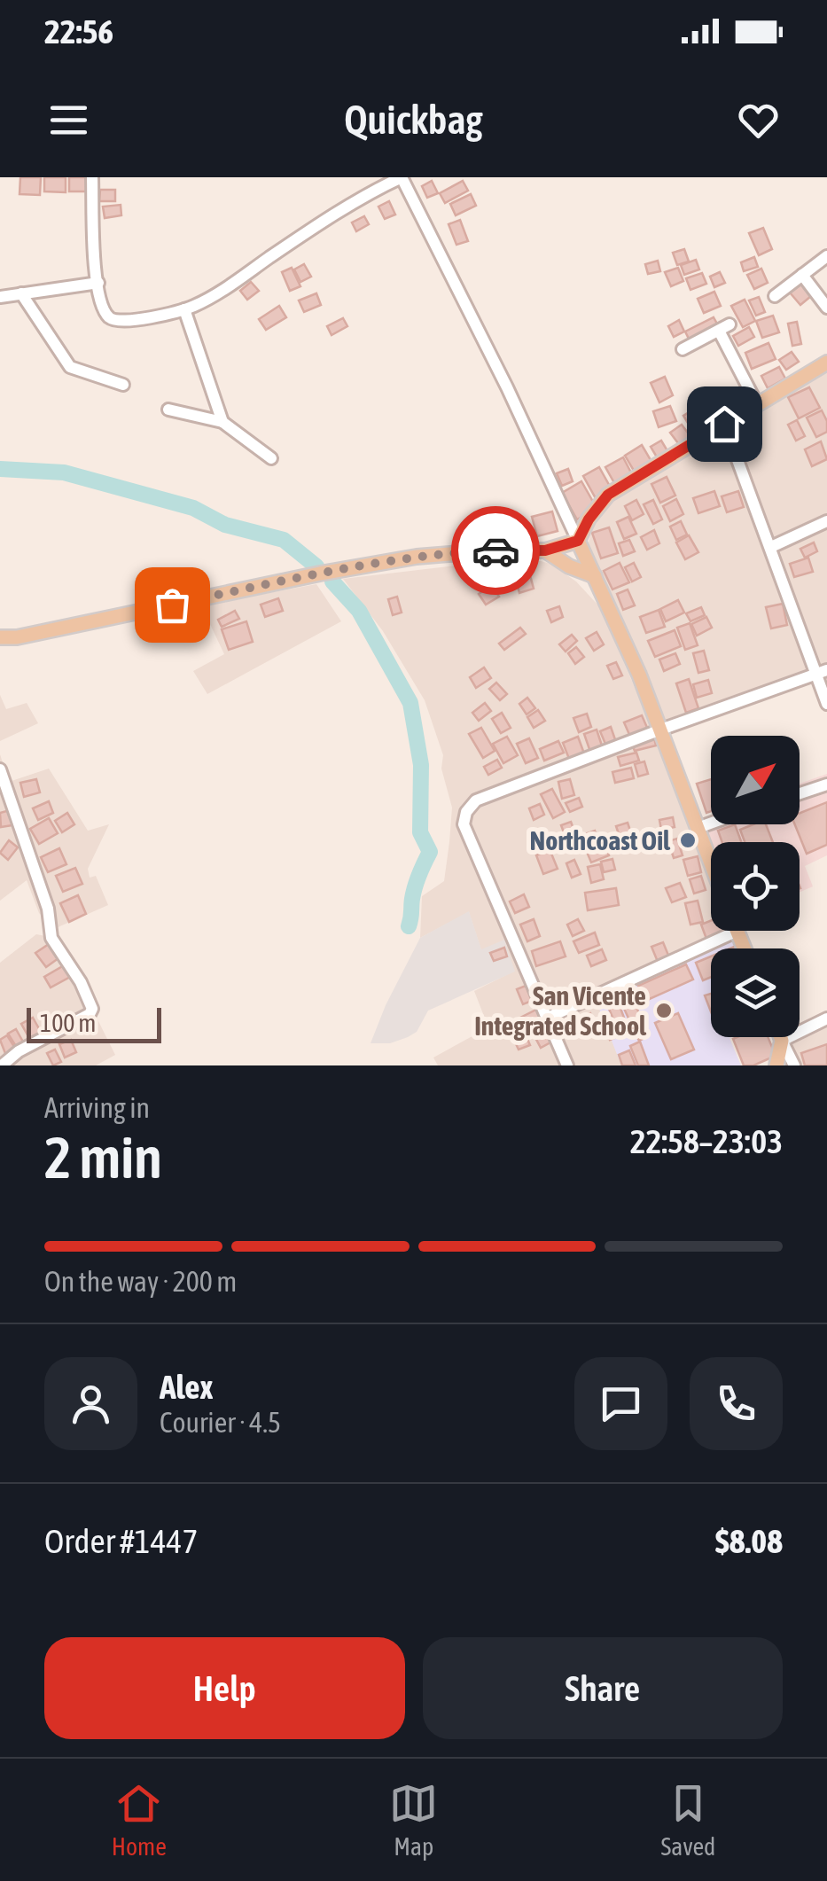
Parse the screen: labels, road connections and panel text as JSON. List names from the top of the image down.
{
  "places": ["Northcoast Oil", "San Vicente Integrated School"],
  "scale_bar": "100 m",
  "north": "top right",
  "page": {
    "status": "22:56",
    "header": "Quickbag",
    "scale": "100 m",
    "heading": ["2 min", "Arriving in", "22:58–23:03"],
    "panel": [
      "Alex",
      "Courier · 4.5",
      "Order #1447",
      "$8.08"
    ],
    "bar": "On the way · 200 m",
    "buttons": ["Help", "Share"],
    "tabs": ["Home", "Map", "Saved"]
  }
}
